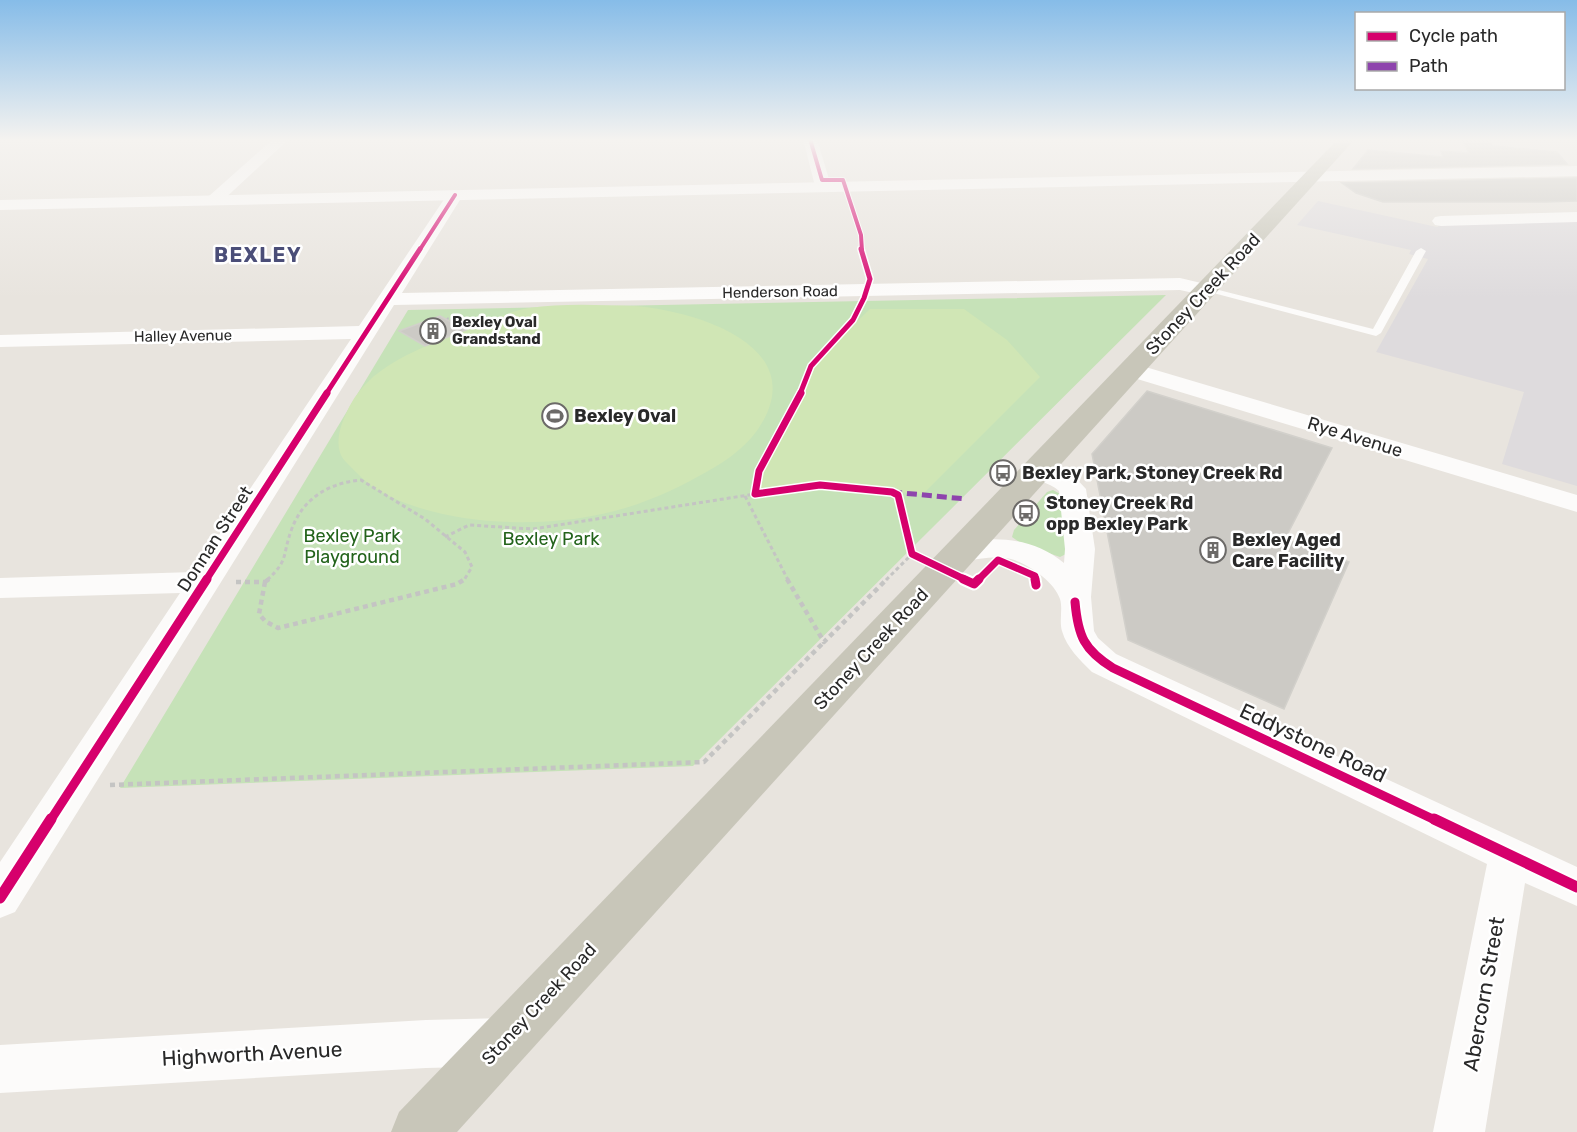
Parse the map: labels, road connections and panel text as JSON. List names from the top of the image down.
{
  "streets": {
    "main road": ["Stoney Creek Road"],
    "street": [
      "Henderson Road",
      "Halley Avenue",
      "Rye Avenue",
      "Donnan Street",
      "Eddystone Road",
      "Abercorn Street",
      "Highworth Avenue"
    ]
  },
  "crossings": [
    ["Henderson Road", "Stoney Creek Road"],
    ["Henderson Road", "Donnan Street"],
    ["Stoney Creek Road", "Rye Avenue"],
    ["Stoney Creek Road", "Eddystone Road"],
    ["Stoney Creek Road", "Highworth Avenue"],
    ["Halley Avenue", "Donnan Street"],
    ["Eddystone Road", "Abercorn Street"]
  ],
  "districts": ["BEXLEY"],
  "parks": ["Bexley Park Playground", "Bexley Park"],
  "places": {
    "building": ["Bexley Oval Grandstand", "Bexley Aged Care Facility"],
    "sports": ["Bexley Oval"],
    "bus stop": ["Bexley Park, Stoney Creek Rd", "Stoney Creek Rd opp Bexley Park"]
  },
  "legend": ["Cycle path", "Path"]
}
